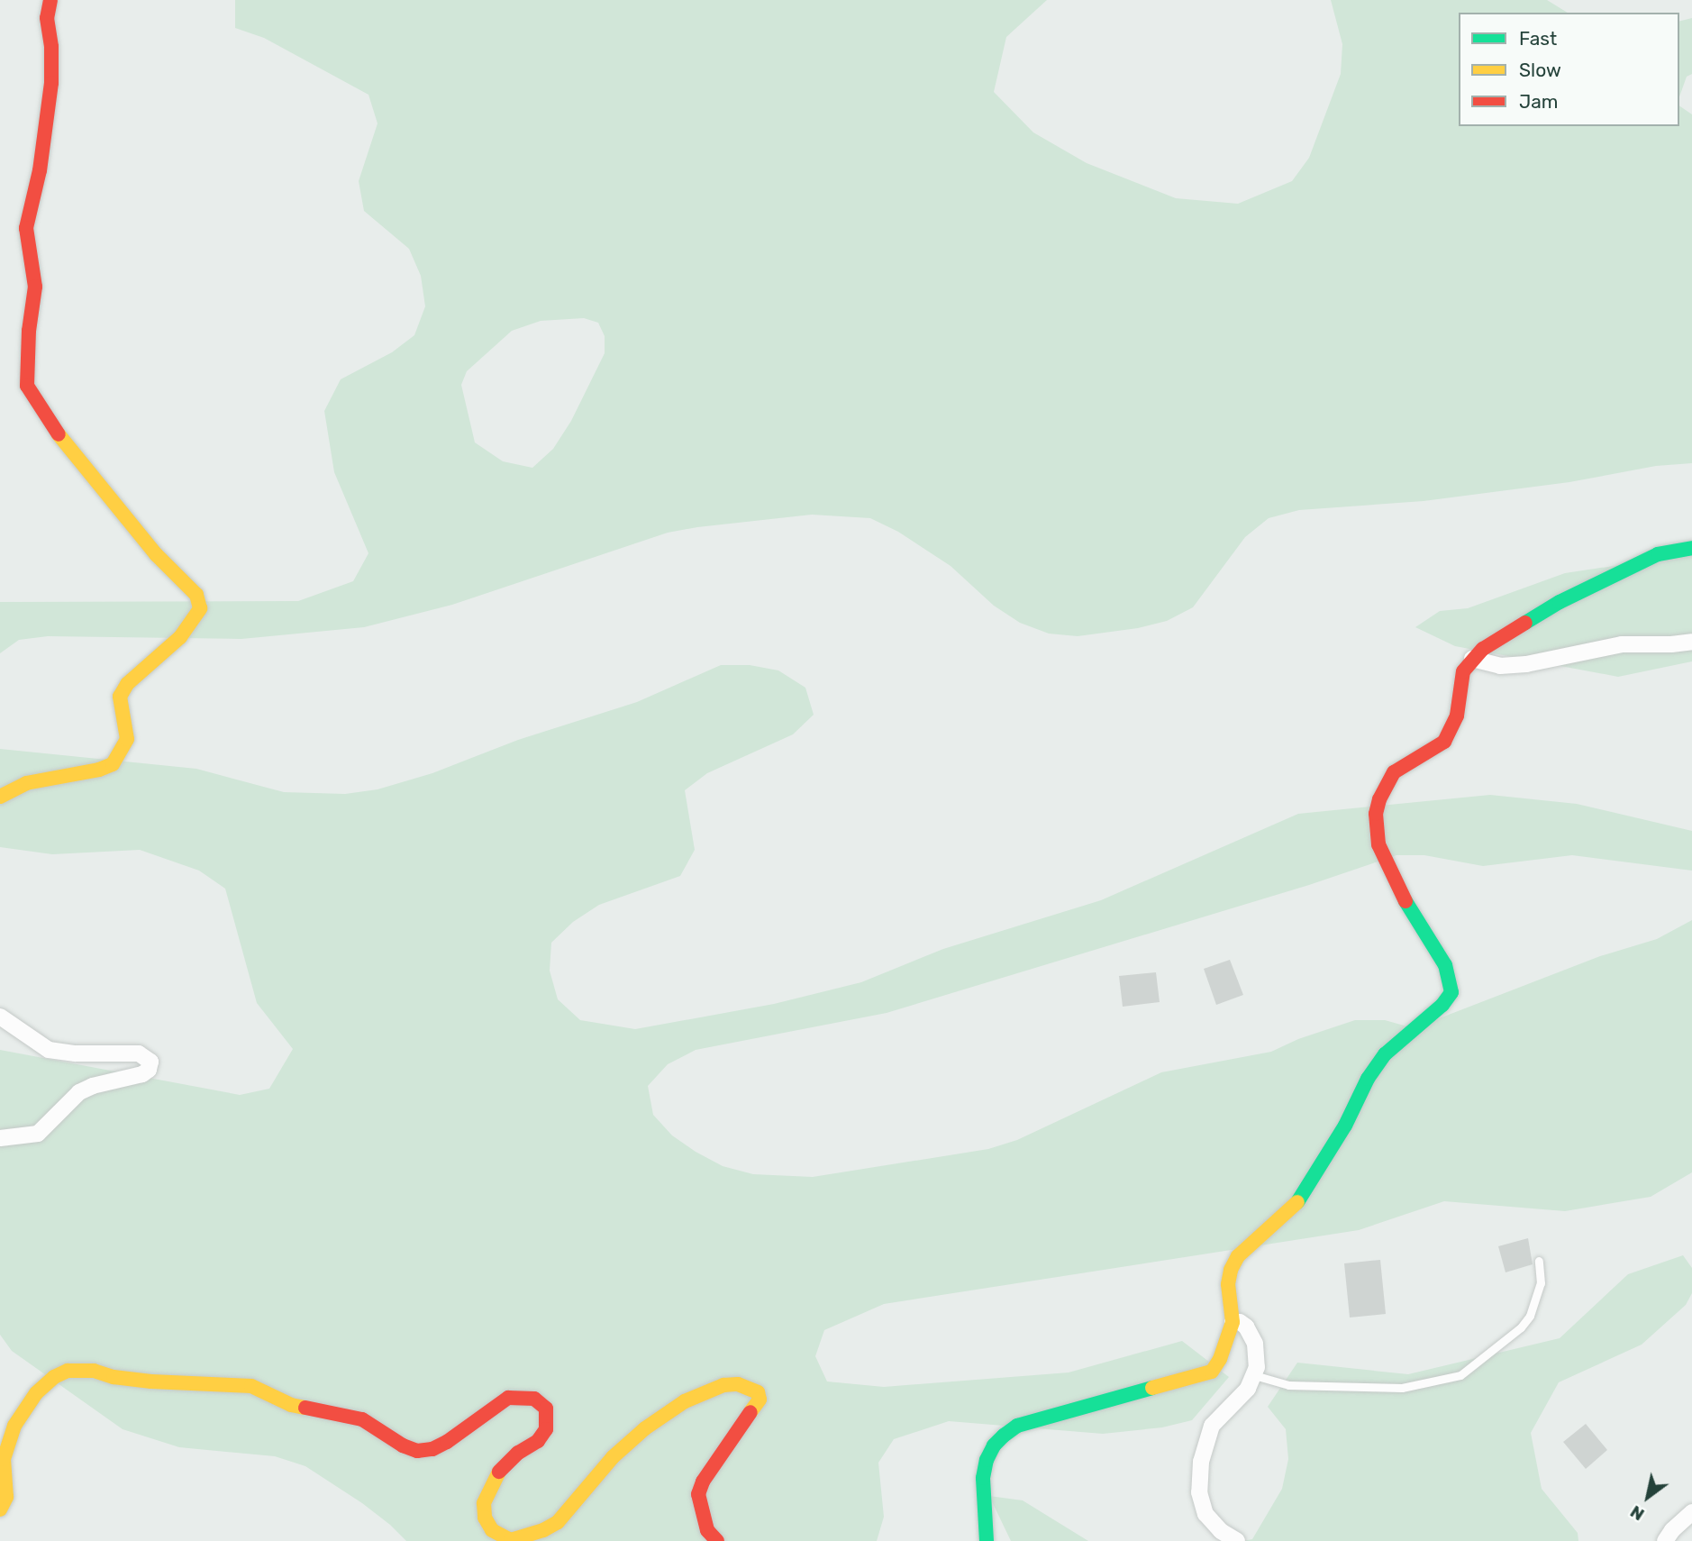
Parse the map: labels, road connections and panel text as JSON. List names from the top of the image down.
{
  "legend": ["Fast", "Slow", "Jam"],
  "north": "bottom left"
}
